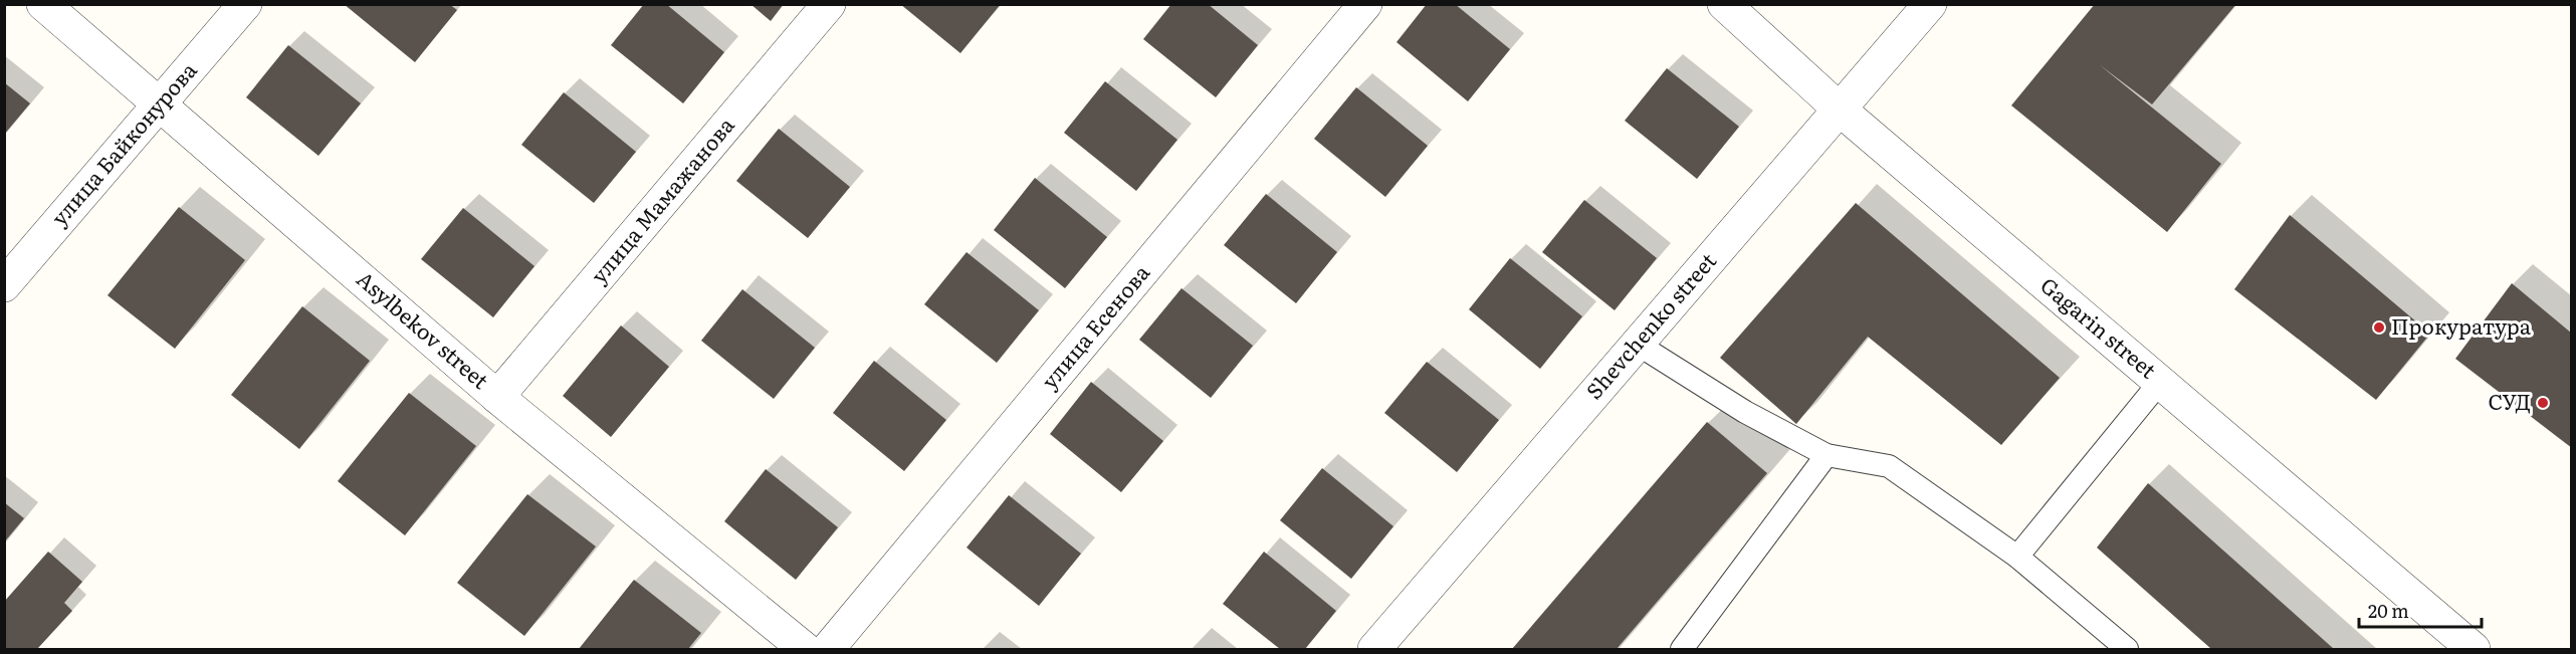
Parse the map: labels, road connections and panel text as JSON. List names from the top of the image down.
{
  "streets": {
    "street": [
      "улица Байконурова",
      "улица Мамажанова",
      "Shevchenko street",
      "улица Есенова",
      "Gagarin street",
      "Asylbekov street"
    ]
  },
  "crossings": [
    ["улица Байконурова", "Asylbekov street"],
    ["улица Мамажанова", "Asylbekov street"],
    ["Shevchenko street", "Gagarin street"]
  ],
  "places": ["Прокуратура", "СУД"],
  "scale_bar": "20 m"
}
